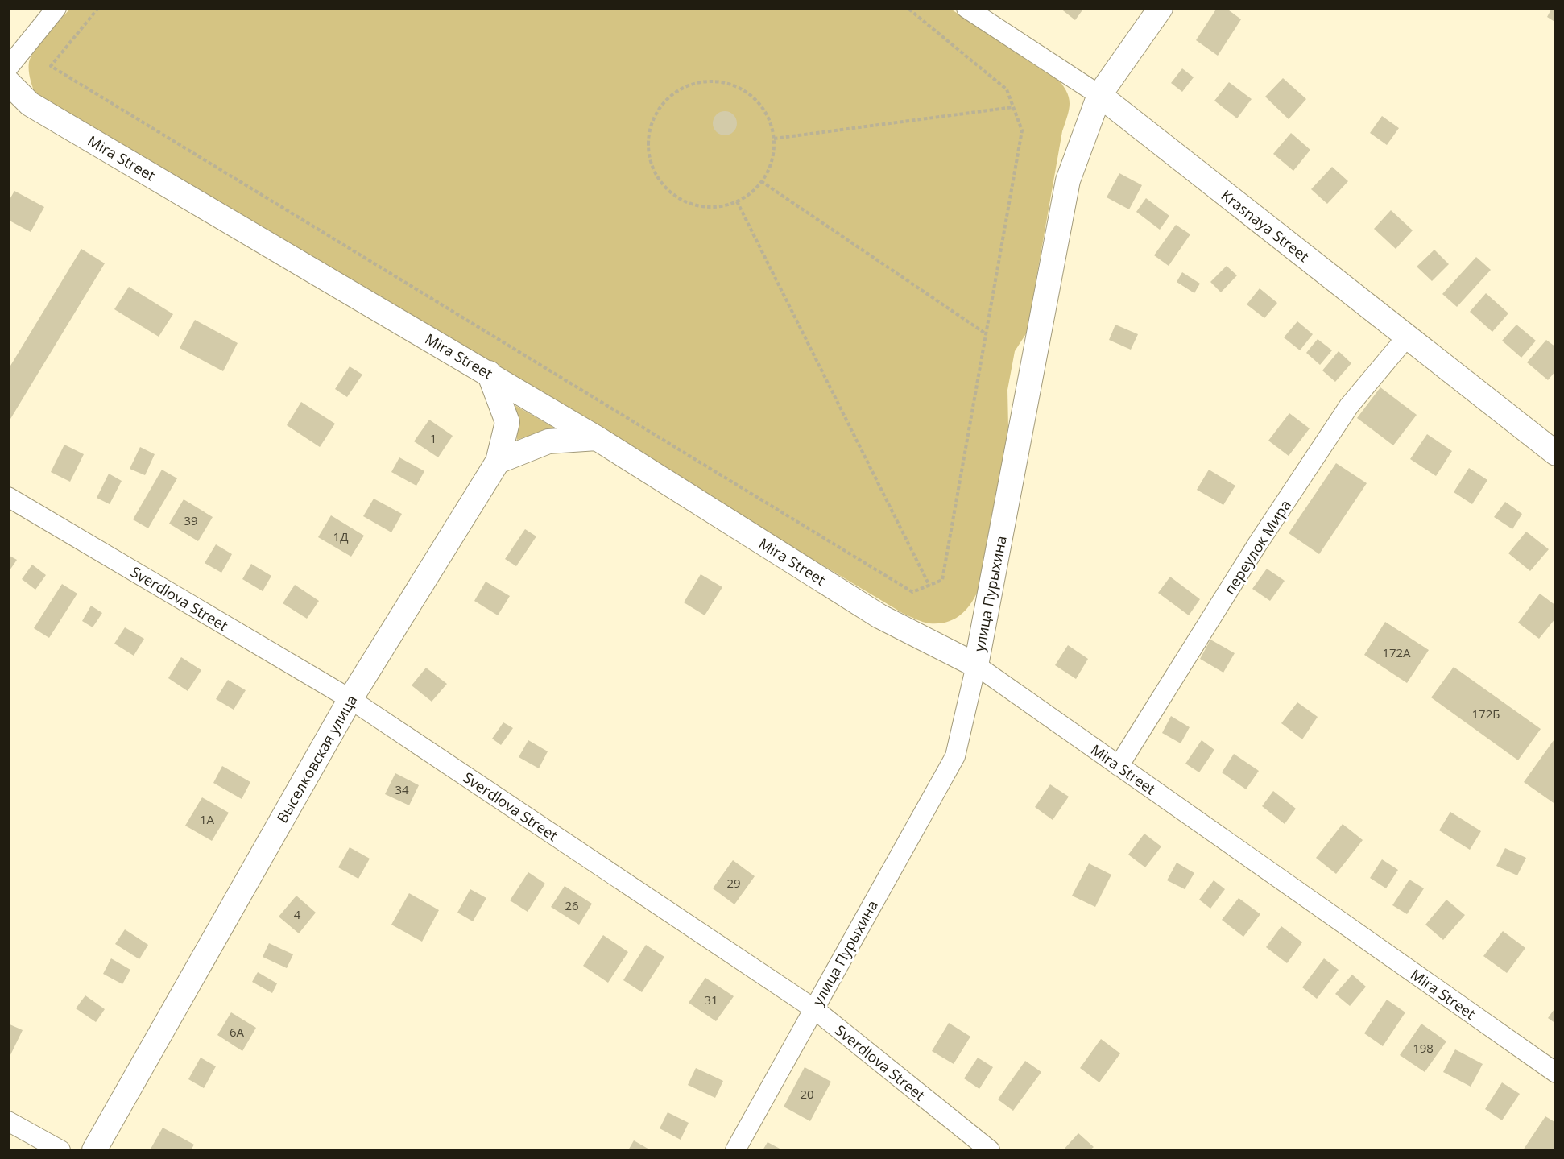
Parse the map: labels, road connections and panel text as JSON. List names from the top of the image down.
{
  "streets": {
    "street": [
      "Mira Street",
      "Krasnaya Street",
      "переулок Мира",
      "улица Пурыхина",
      "Sverdlova Street",
      "Выселковская улица"
    ]
  },
  "crossings": [
    ["Mira Street", "переулок Мира"],
    ["Mira Street", "улица Пурыхина"],
    ["Mira Street", "Выселковская улица"],
    ["Krasnaya Street", "переулок Мира"],
    ["Krasnaya Street", "улица Пурыхина"],
    ["улица Пурыхина", "Sverdlova Street"],
    ["Sverdlova Street", "Выселковская улица"]
  ],
  "house_numbers": [
    "1",
    "39",
    "1Д",
    "172А",
    "172Б",
    "34",
    "1А",
    "29",
    "26",
    "4",
    "31",
    "6А",
    "198",
    "20"
  ]
}
